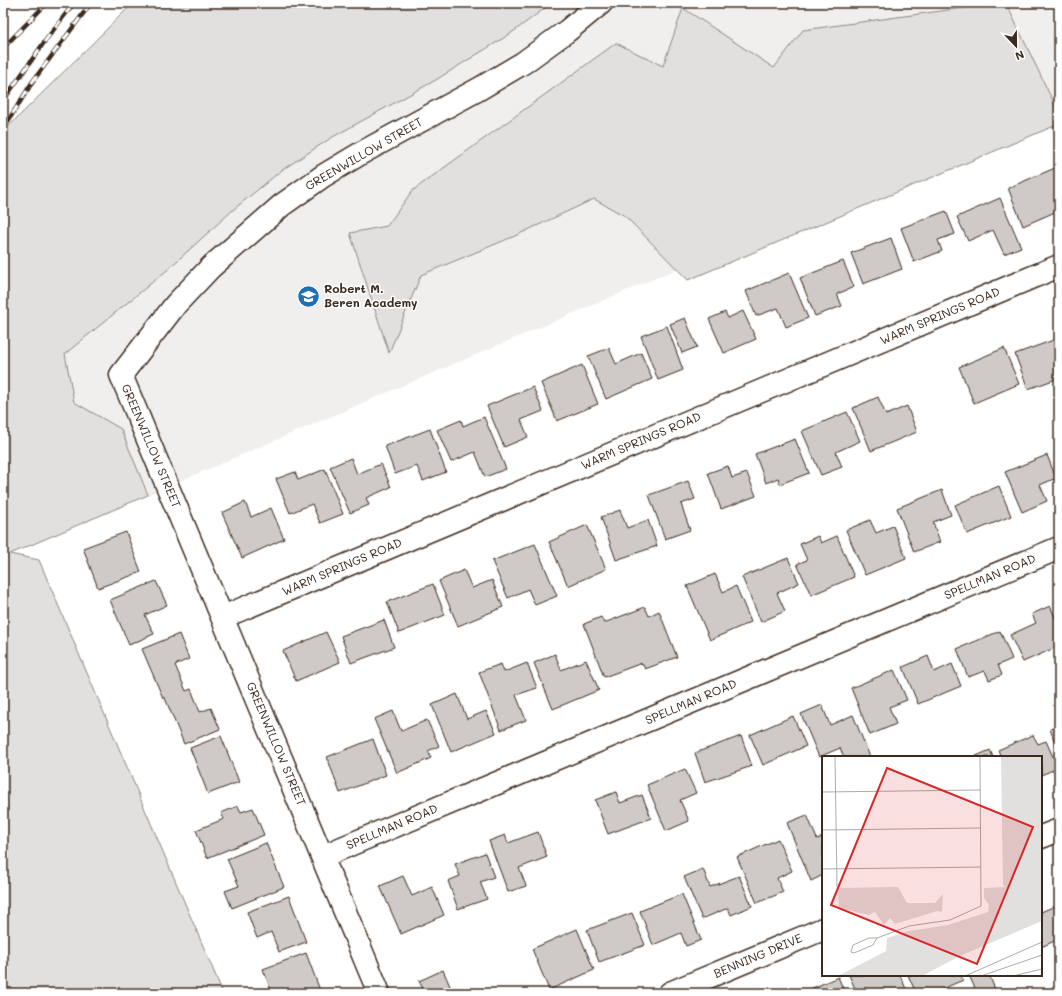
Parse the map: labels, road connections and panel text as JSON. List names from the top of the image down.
{
  "streets": {
    "street": [
      "GREENWILLOW STREET",
      "WARM SPRINGS ROAD",
      "SPELLMAN ROAD",
      "BENNING DRIVE"
    ]
  },
  "crossings": [
    ["GREENWILLOW STREET", "WARM SPRINGS ROAD"],
    ["GREENWILLOW STREET", "SPELLMAN ROAD"]
  ],
  "places": {
    "school or university": ["Robert M. Beren Academy"]
  },
  "north": "bottom"
}
